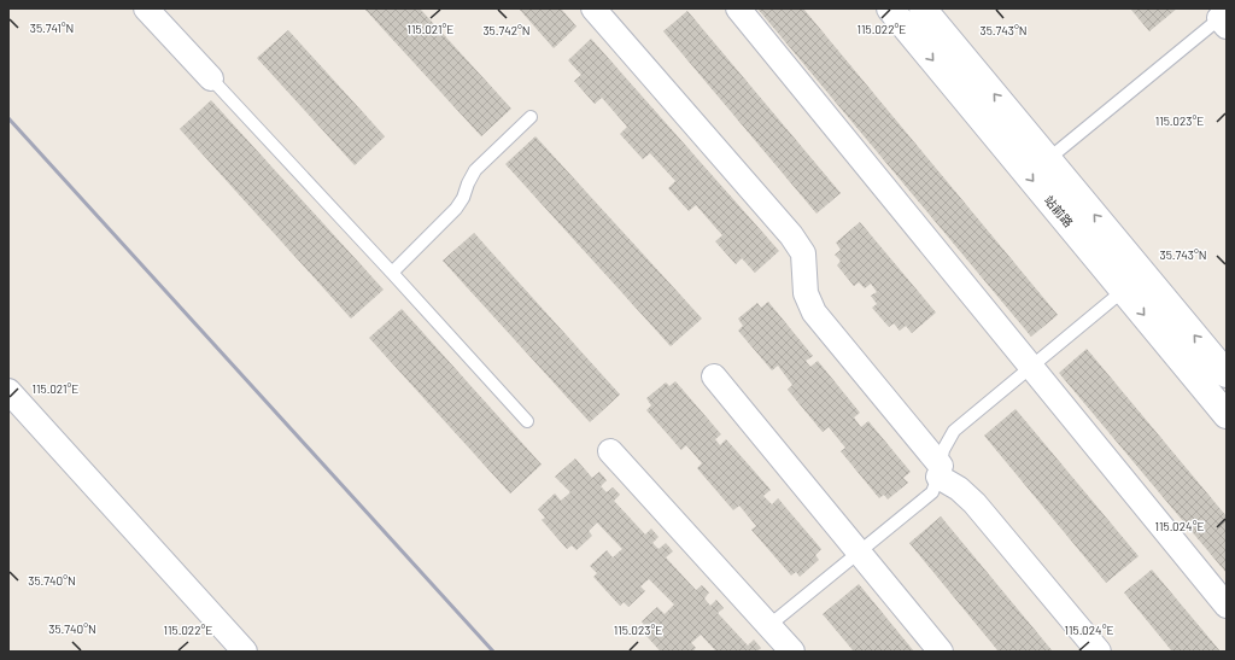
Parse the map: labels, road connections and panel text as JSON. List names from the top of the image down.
{
  "streets": {
    "street": ["站前路"]
  },
  "coordinates": [
    "35.741°N",
    "115.021°E",
    "115.022°E",
    "35.742°N",
    "35.743°N",
    "115.023°E",
    "115.024°E",
    "35.740°N"
  ]
}
